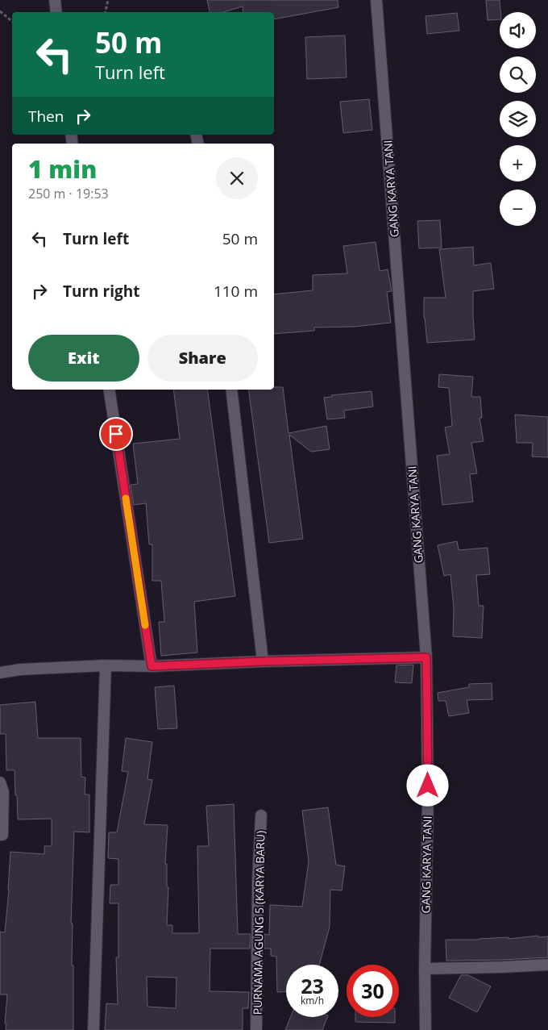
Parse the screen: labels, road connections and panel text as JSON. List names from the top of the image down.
{
  "streets": {
    "street": ["GANG KARYA TANI", "PURNAMA AGUNG 5 (KARYA BARU)"]
  },
  "page": {
    "map_buttons": ["+", "−"],
    "turn": ["50 m", "Turn left"],
    "then": "Then",
    "heading": ["1 min", "250 m · 19:53"],
    "list": [
      {
        "name": "Turn left",
        "value": "50 m"
      },
      {
        "name": "Turn right",
        "value": "110 m"
      }
    ],
    "buttons": ["Exit", "Share"],
    "speed": "23 km/h",
    "limit": "30"
  }
}
